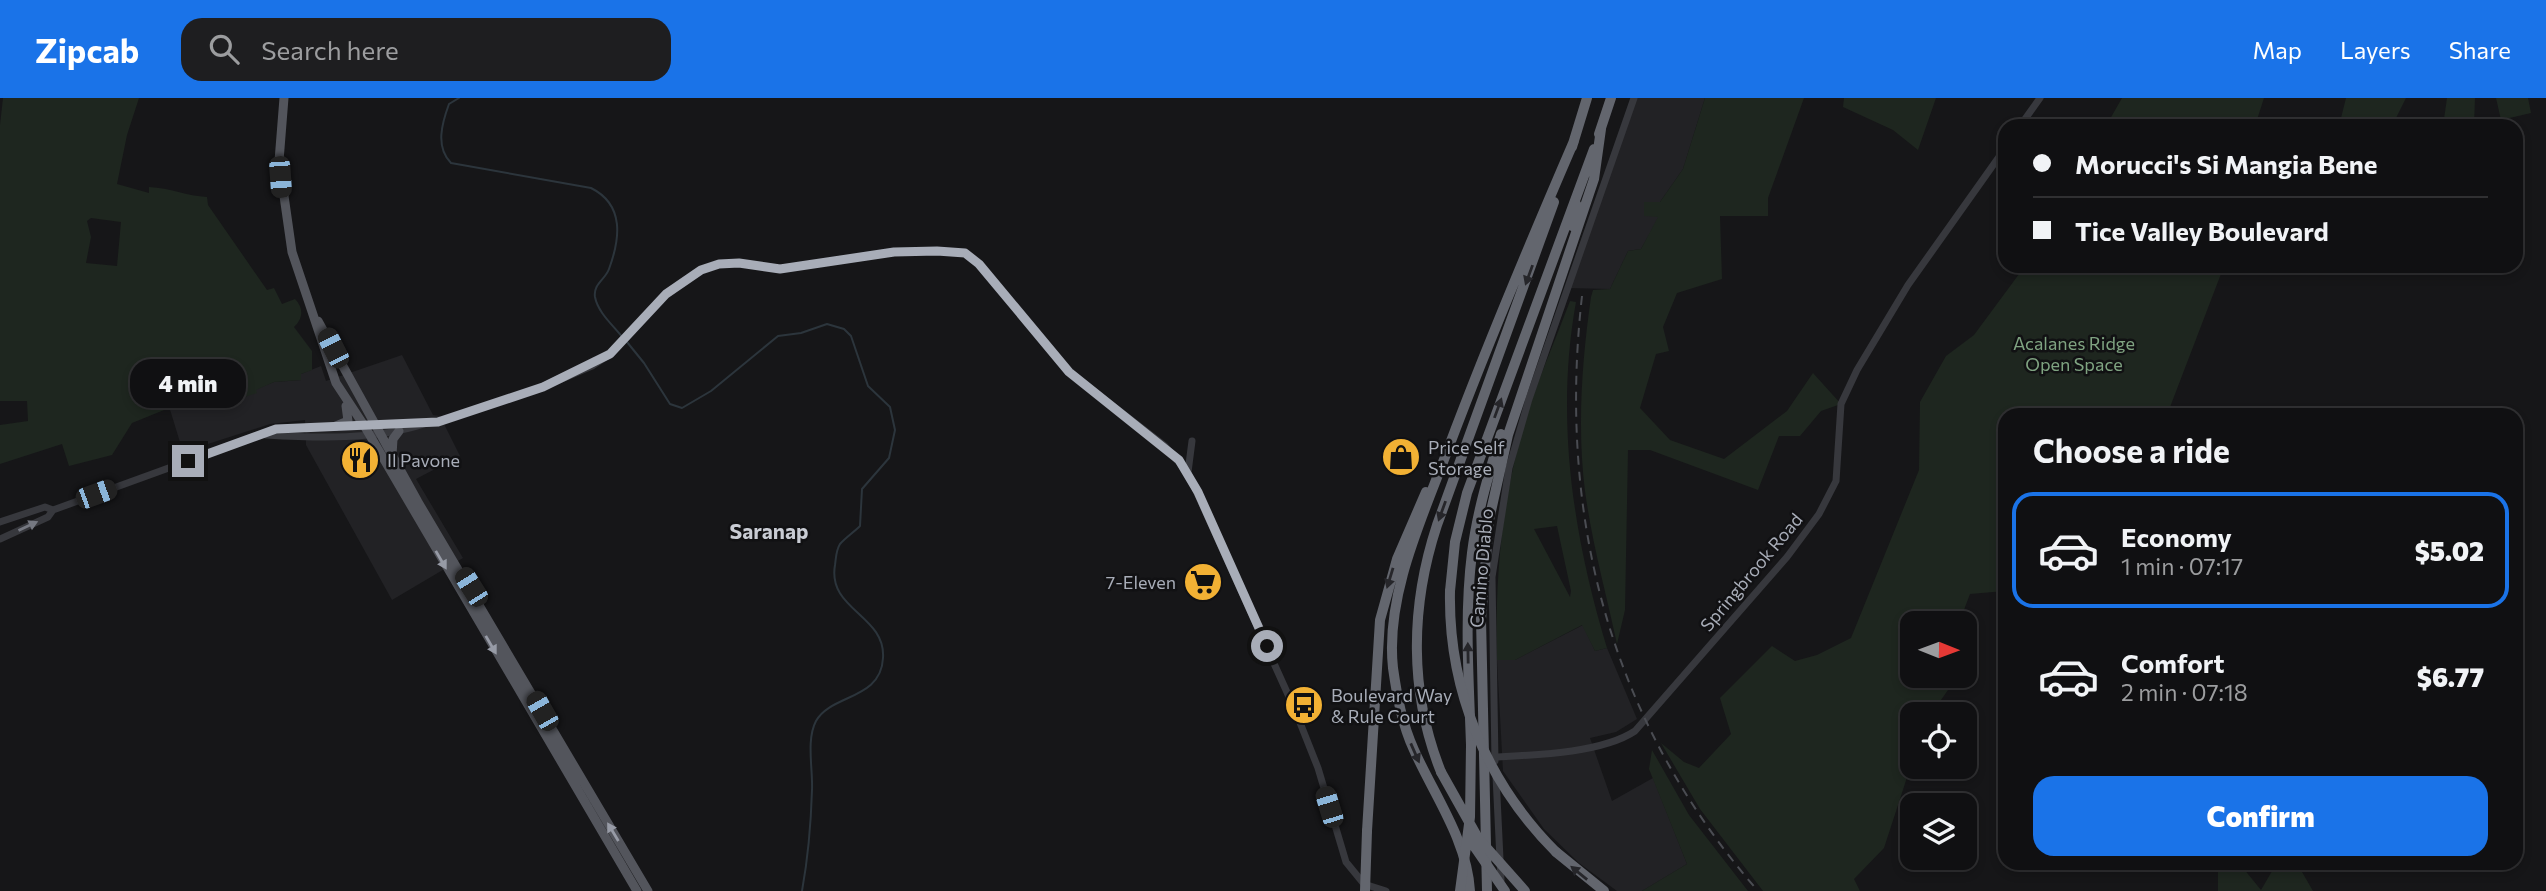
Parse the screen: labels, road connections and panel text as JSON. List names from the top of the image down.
{
  "streets": {
    "street": ["Camino Diablo", "Springbrook Road"]
  },
  "crossings": [
    ["Camino Diablo", "Springbrook Road"]
  ],
  "districts": ["Saranap"],
  "parks": ["Acalanes Ridge Open Space"],
  "places": {
    "shop": ["Price Self Storage"],
    "restaurant": ["Il Pavone"],
    "supermarket": ["7-Eleven"],
    "bus stop": ["Boulevard Way & Rule Court"]
  },
  "north": "right",
  "page": {
    "header": "Zipcab",
    "search": "Search here",
    "nav": ["Map", "Layers", "Share"],
    "banner": ["Morucci's Si Mangia Bene", "Tice Valley Boulevard"],
    "bubble": "4 min",
    "heading": "Choose a ride",
    "list": [
      {
        "name": "Economy",
        "note": "1 min · 07:17",
        "value": "$5.02"
      },
      {
        "name": "Comfort",
        "note": "2 min · 07:18",
        "value": "$6.77"
      }
    ],
    "buttons": "Confirm"
  }
}
